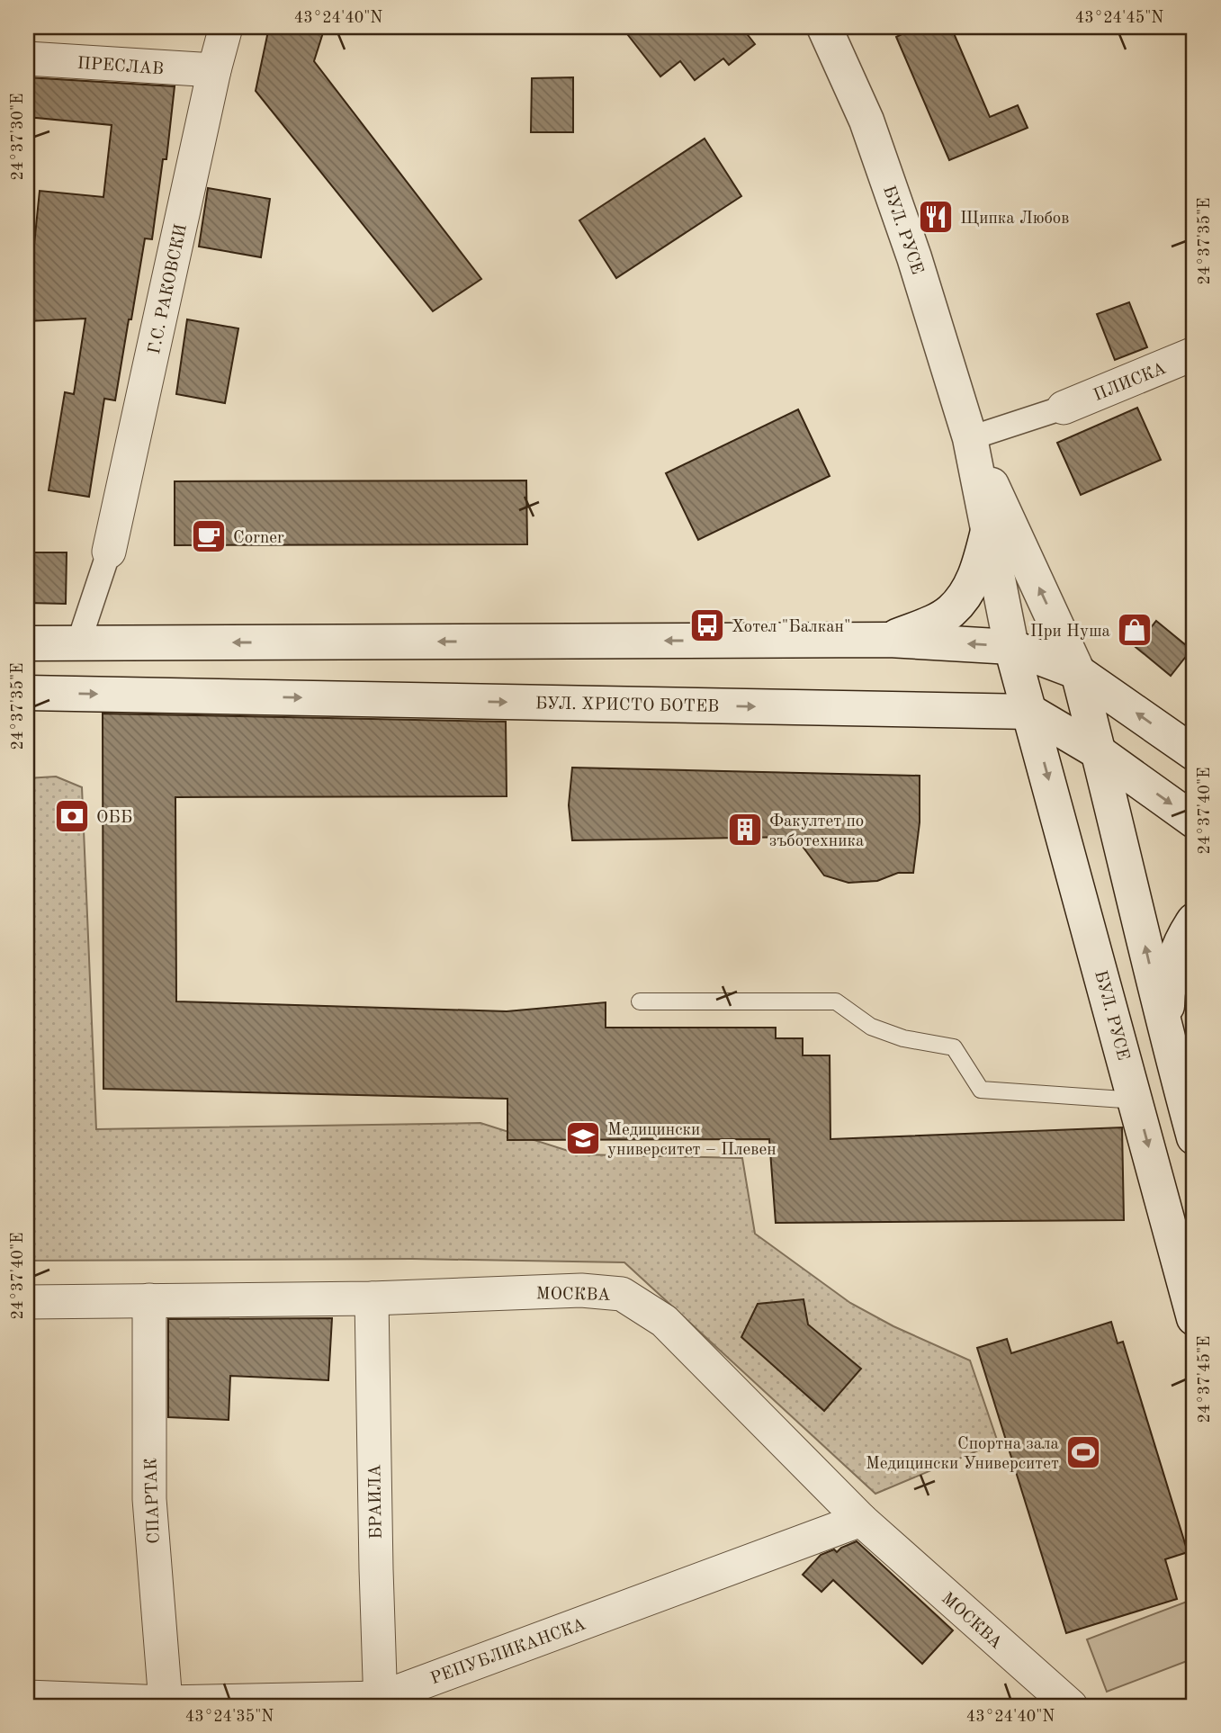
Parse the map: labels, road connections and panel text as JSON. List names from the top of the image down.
{
  "streets": {
    "main road": ["БУЛ. РУСЕ", "БУЛ. ХРИСТО БОТЕВ"],
    "street": [
      "ПРЕСЛАВ",
      "Г.С. РАКОВСКИ",
      "ПЛИСКА",
      "МОСКВА",
      "СПАРТАК",
      "БРАИЛА",
      "РЕПУБЛИКАНСКА"
    ]
  },
  "crossings": [
    ["ПРЕСЛАВ", "Г.С. РАКОВСКИ"],
    ["БУЛ. РУСЕ", "БУЛ. ХРИСТО БОТЕВ"],
    ["МОСКВА", "СПАРТАК"],
    ["МОСКВА", "БРАИЛА"],
    ["МОСКВА", "РЕПУБЛИКАНСКА"],
    ["СПАРТАК", "РЕПУБЛИКАНСКА"],
    ["БРАИЛА", "РЕПУБЛИКАНСКА"]
  ],
  "places": {
    "restaurant": ["Щипка Любов"],
    "cafe": ["Corner"],
    "bus stop": ["Хотел \"Балкан\""],
    "shop": ["При Нуша"],
    "bank": ["ОББ"],
    "building": ["Факултет по зъботехника"],
    "school or university": ["Медицински университет – Плевен"],
    "sports": ["Спортна зала Медицински Университет"]
  },
  "coordinates": [
    "43°24'40\"N",
    "43°24'45\"N",
    "24°37'30\"E",
    "24°37'35\"E",
    "24°37'40\"E",
    "24°37'45\"E",
    "43°24'35\"N"
  ]
}
